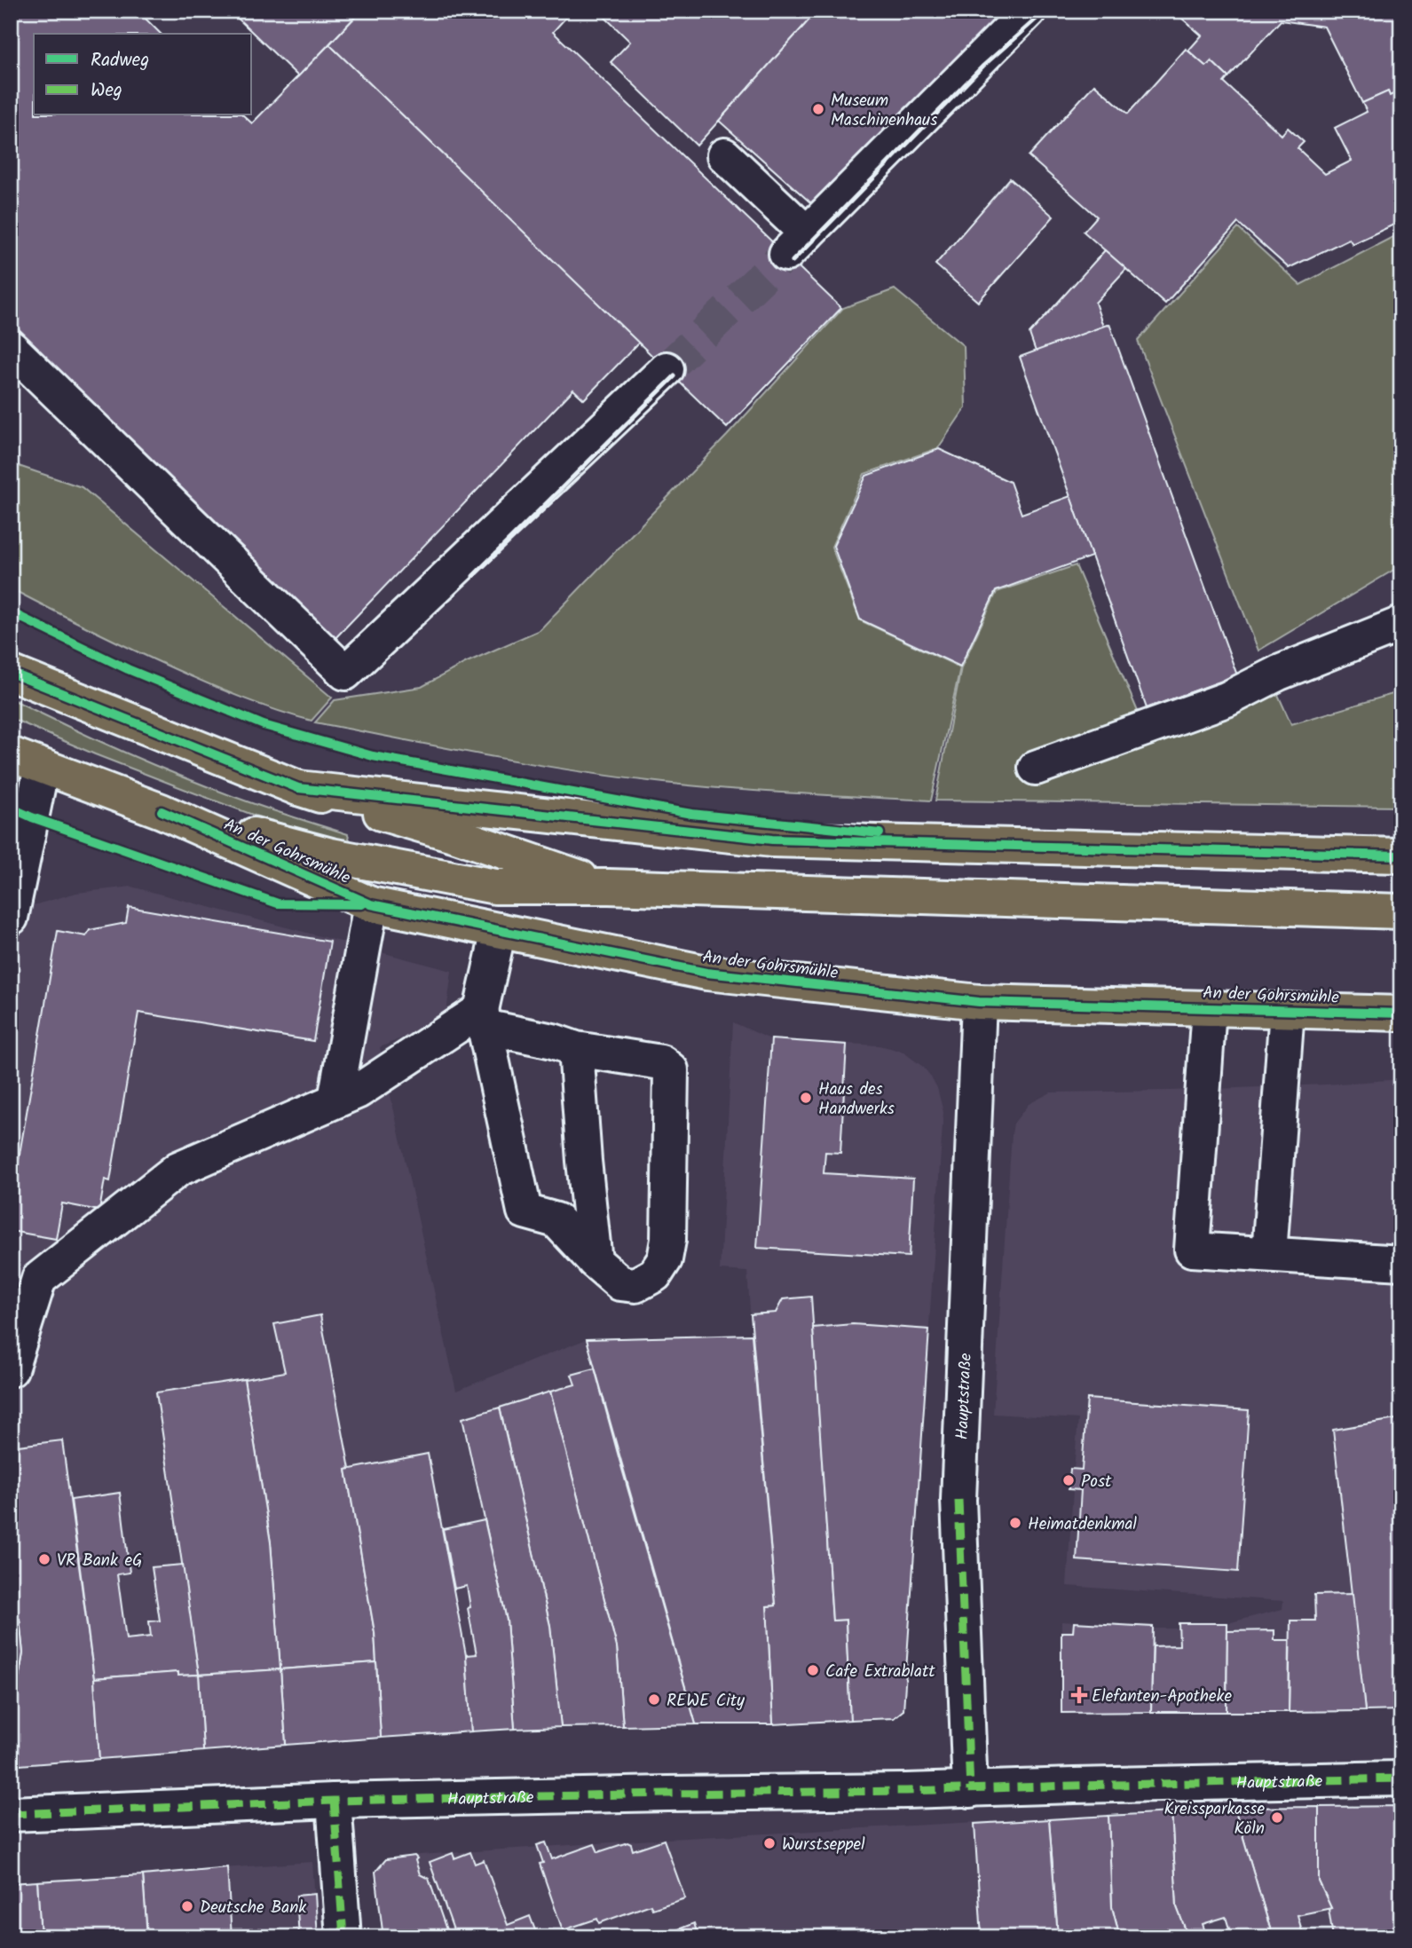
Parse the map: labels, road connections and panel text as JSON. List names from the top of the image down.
{
  "streets": {
    "main road": ["An der Gohrsmühle"],
    "street": ["Hauptstraße"]
  },
  "crossings": [
    ["An der Gohrsmühle", "Hauptstraße"]
  ],
  "places": {
    "other": [
      "Museum Maschinenhaus",
      "Haus des Handwerks",
      "Post",
      "Heimatdenkmal",
      "VR Bank eG",
      "Cafe Extrablatt",
      "REWE City",
      "Kreissparkasse Köln",
      "Wurstseppel",
      "Deutsche Bank"
    ],
    "health": ["Elefanten-Apotheke"]
  },
  "legend": ["Radweg", "Weg"]
}
